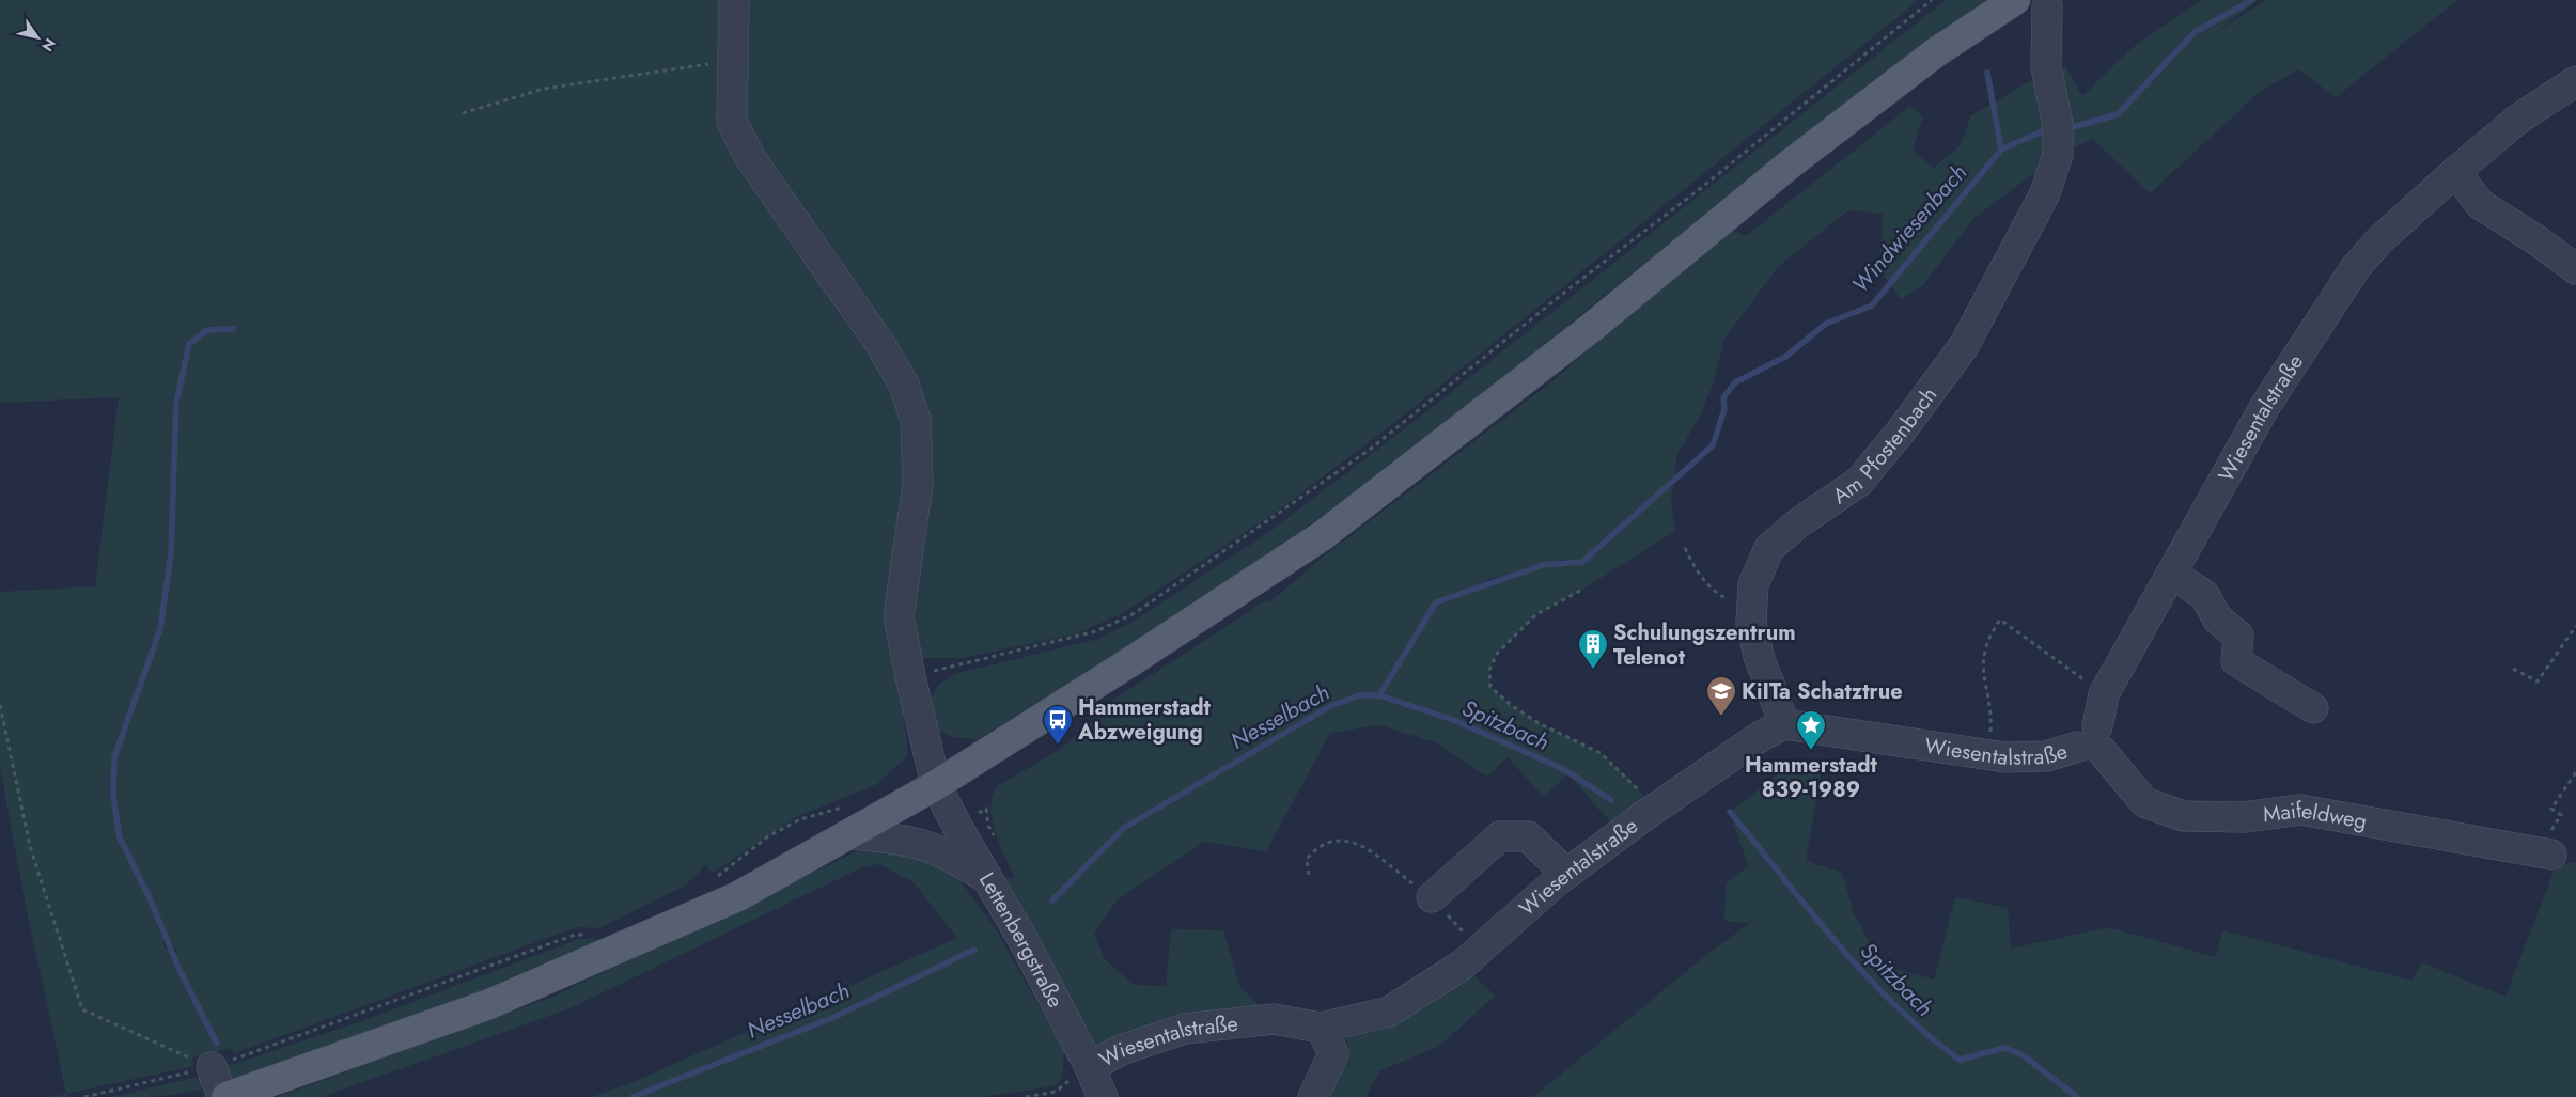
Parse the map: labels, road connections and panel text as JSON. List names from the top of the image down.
{
  "streets": {
    "street": [
      "Wiesentalstraße",
      "Am Pfostenbach",
      "Maifeldweg",
      "Lettenbergstraße"
    ]
  },
  "crossings": [
    ["Wiesentalstraße", "Am Pfostenbach"],
    ["Wiesentalstraße", "Maifeldweg"],
    ["Wiesentalstraße", "Lettenbergstraße"]
  ],
  "water": ["Windwiesenbach", "Nesselbach", "Spitzbach"],
  "places": {
    "building": ["Schulungszentrum Telenot"],
    "school or university": ["KiITa Schatztrue"],
    "bus stop": ["Hammerstadt Abzweigung"],
    "place": ["Hammerstadt 839-1989"]
  },
  "north": "bottom right"
}
